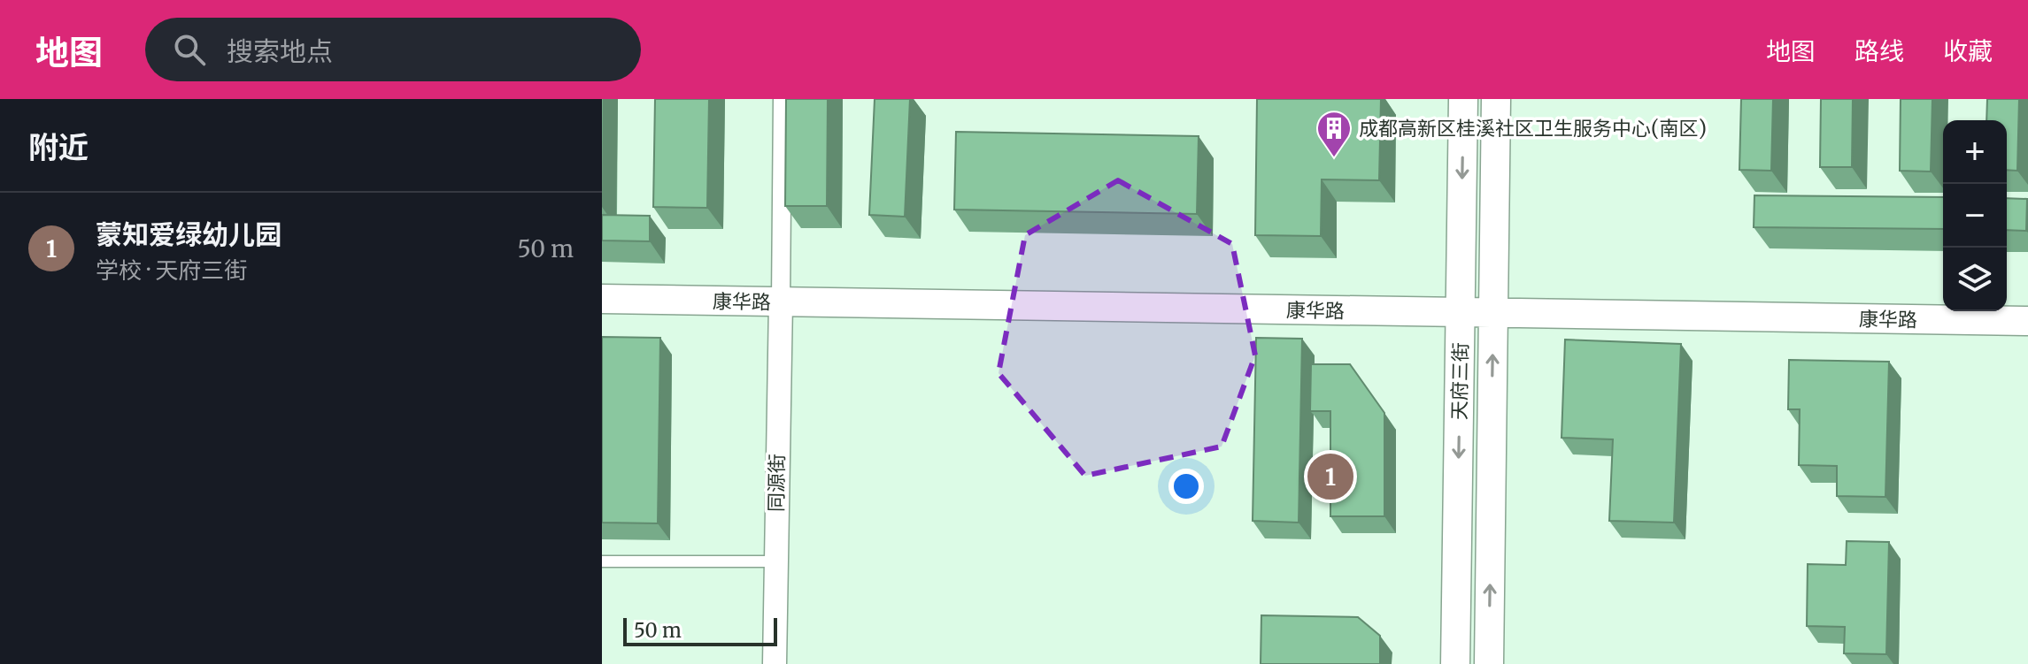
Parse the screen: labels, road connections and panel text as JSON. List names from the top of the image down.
{
  "streets": {
    "street": ["康华路", "天府三街", "同源街"]
  },
  "crossings": [
    ["康华路", "天府三街"],
    ["康华路", "同源街"]
  ],
  "places": {
    "building": ["成都高新区桂溪社区卫生服务中心(南区)"]
  },
  "scale_bar": "50 m",
  "page": {
    "header": "地图",
    "search": "搜索地点",
    "nav": ["地图", "路线", "收藏"],
    "heading": "附近",
    "map_buttons": ["+", "−"],
    "list": [
      {
        "mark": "1",
        "name": "蒙知爱绿幼儿园",
        "note": "学校 · 天府三街",
        "value": "50 m"
      }
    ],
    "pins": "1",
    "scale": "50 m"
  }
}
